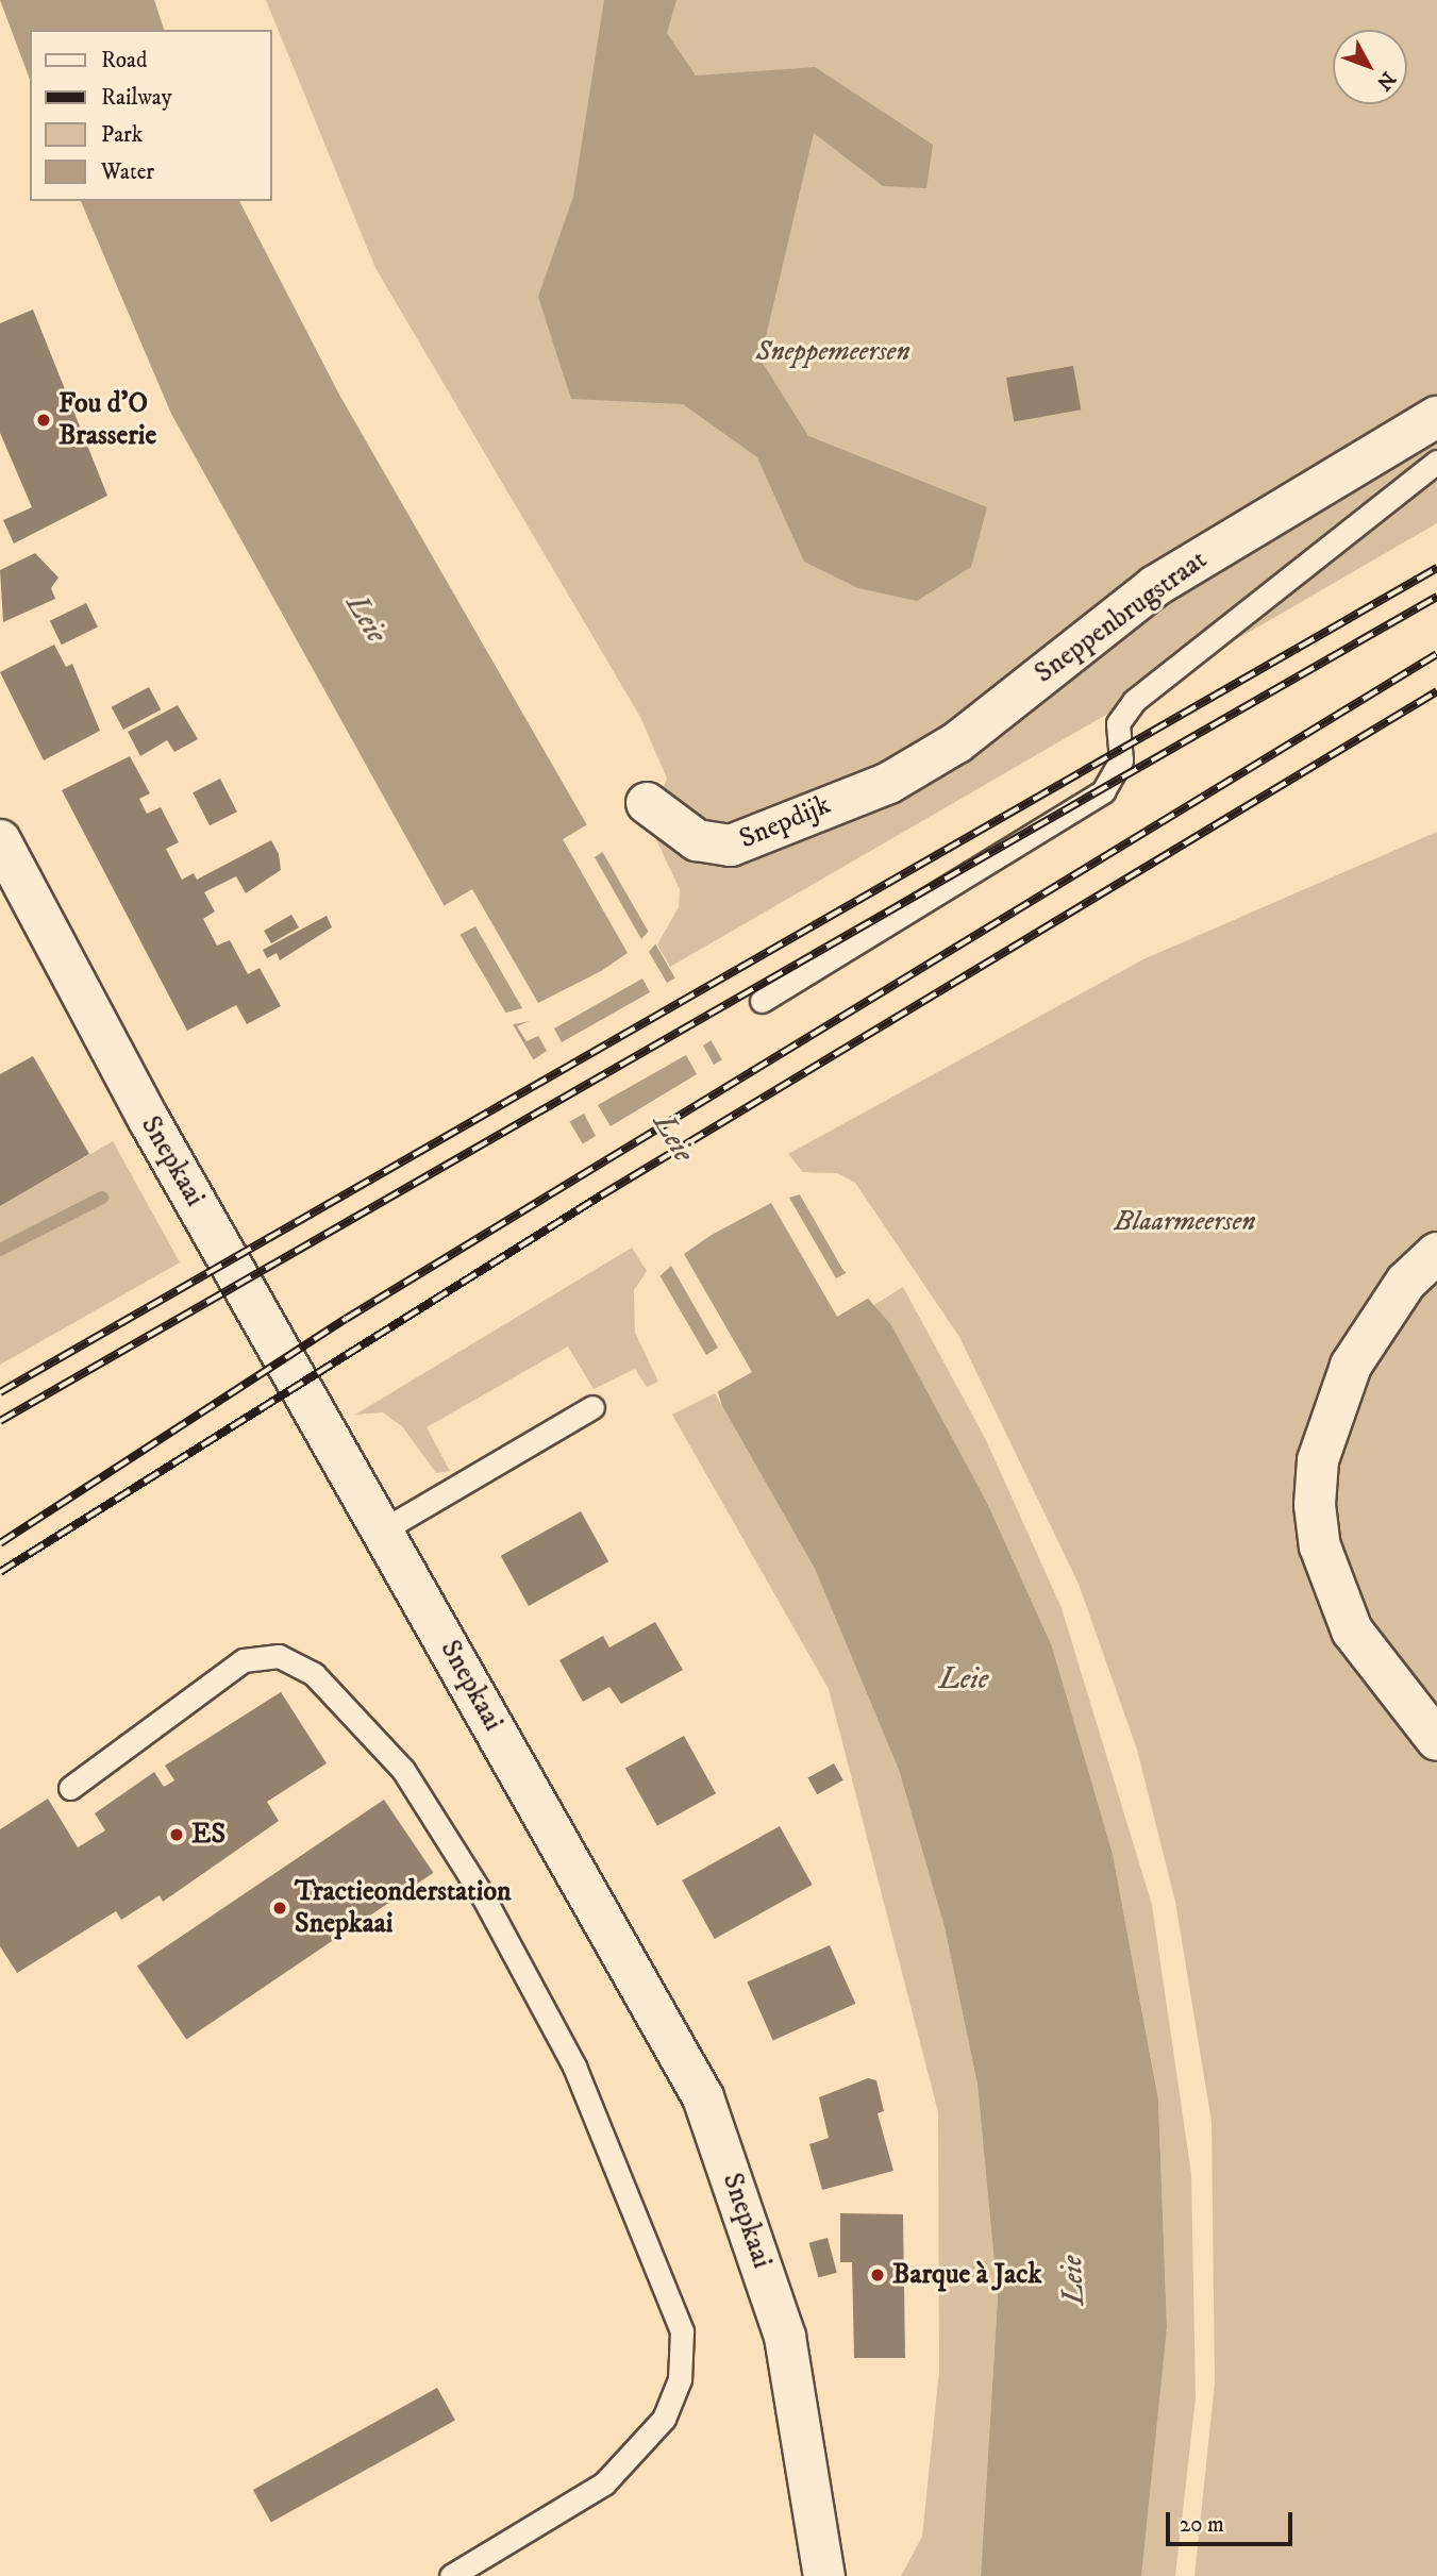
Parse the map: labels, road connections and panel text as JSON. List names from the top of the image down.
{
  "streets": {
    "street": ["Sneppenbrugstraat", "Snepdijk", "Snepkaai"]
  },
  "crossings": [
    ["Sneppenbrugstraat", "Snepdijk"]
  ],
  "water": ["Leie"],
  "parks": ["Sneppemeersen", "Blaarmeersen"],
  "places": [
    "Fou d'O Brasserie",
    "ES",
    "Tractieonderstation Snepkaai",
    "Barque à Jack"
  ],
  "legend": [
    "Road",
    "Railway",
    "Park",
    "Water"
  ],
  "scale_bar": "20 m",
  "north": "bottom right"
}
